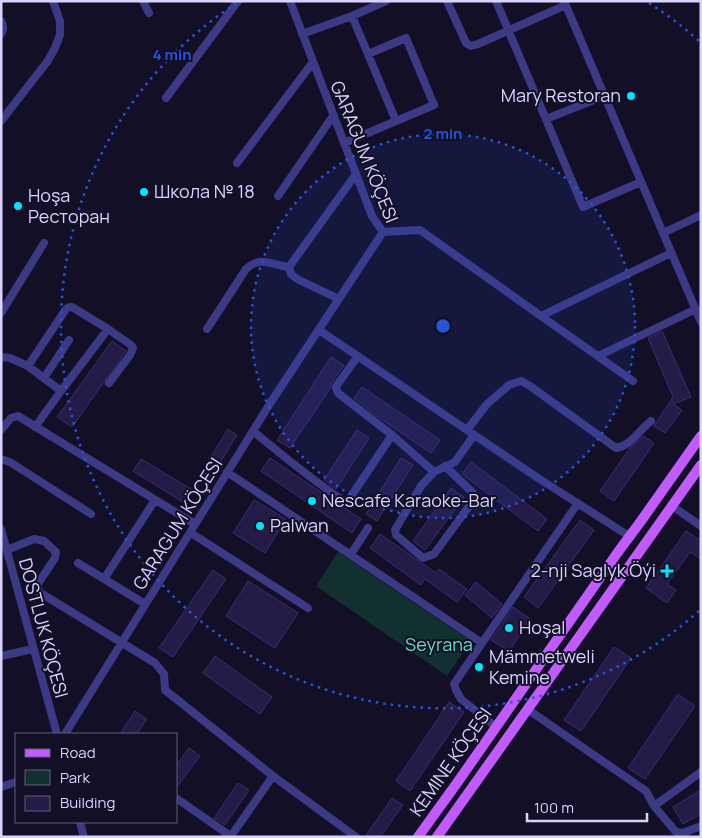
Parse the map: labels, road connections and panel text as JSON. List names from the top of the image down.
{
  "streets": {
    "main road": ["KEMINE KÖÇESI"],
    "street": ["GARAGUM KÖÇESI", "DOSTLUK KÖÇESI"]
  },
  "parks": ["Seyrana"],
  "places": {
    "other": [
      "Mary Restoran",
      "Школа № 18",
      "Hoşa Ресторан",
      "Nescafe Karaoke-Bar",
      "Palwan",
      "Hoşal",
      "Mämmetweli Kemine"
    ],
    "health": ["2-nji Saglyk Öýi"]
  },
  "legend": ["Road", "Park", "Building"],
  "scale_bar": "100 m",
  "rings": ["4 min", "2 min"]
}
